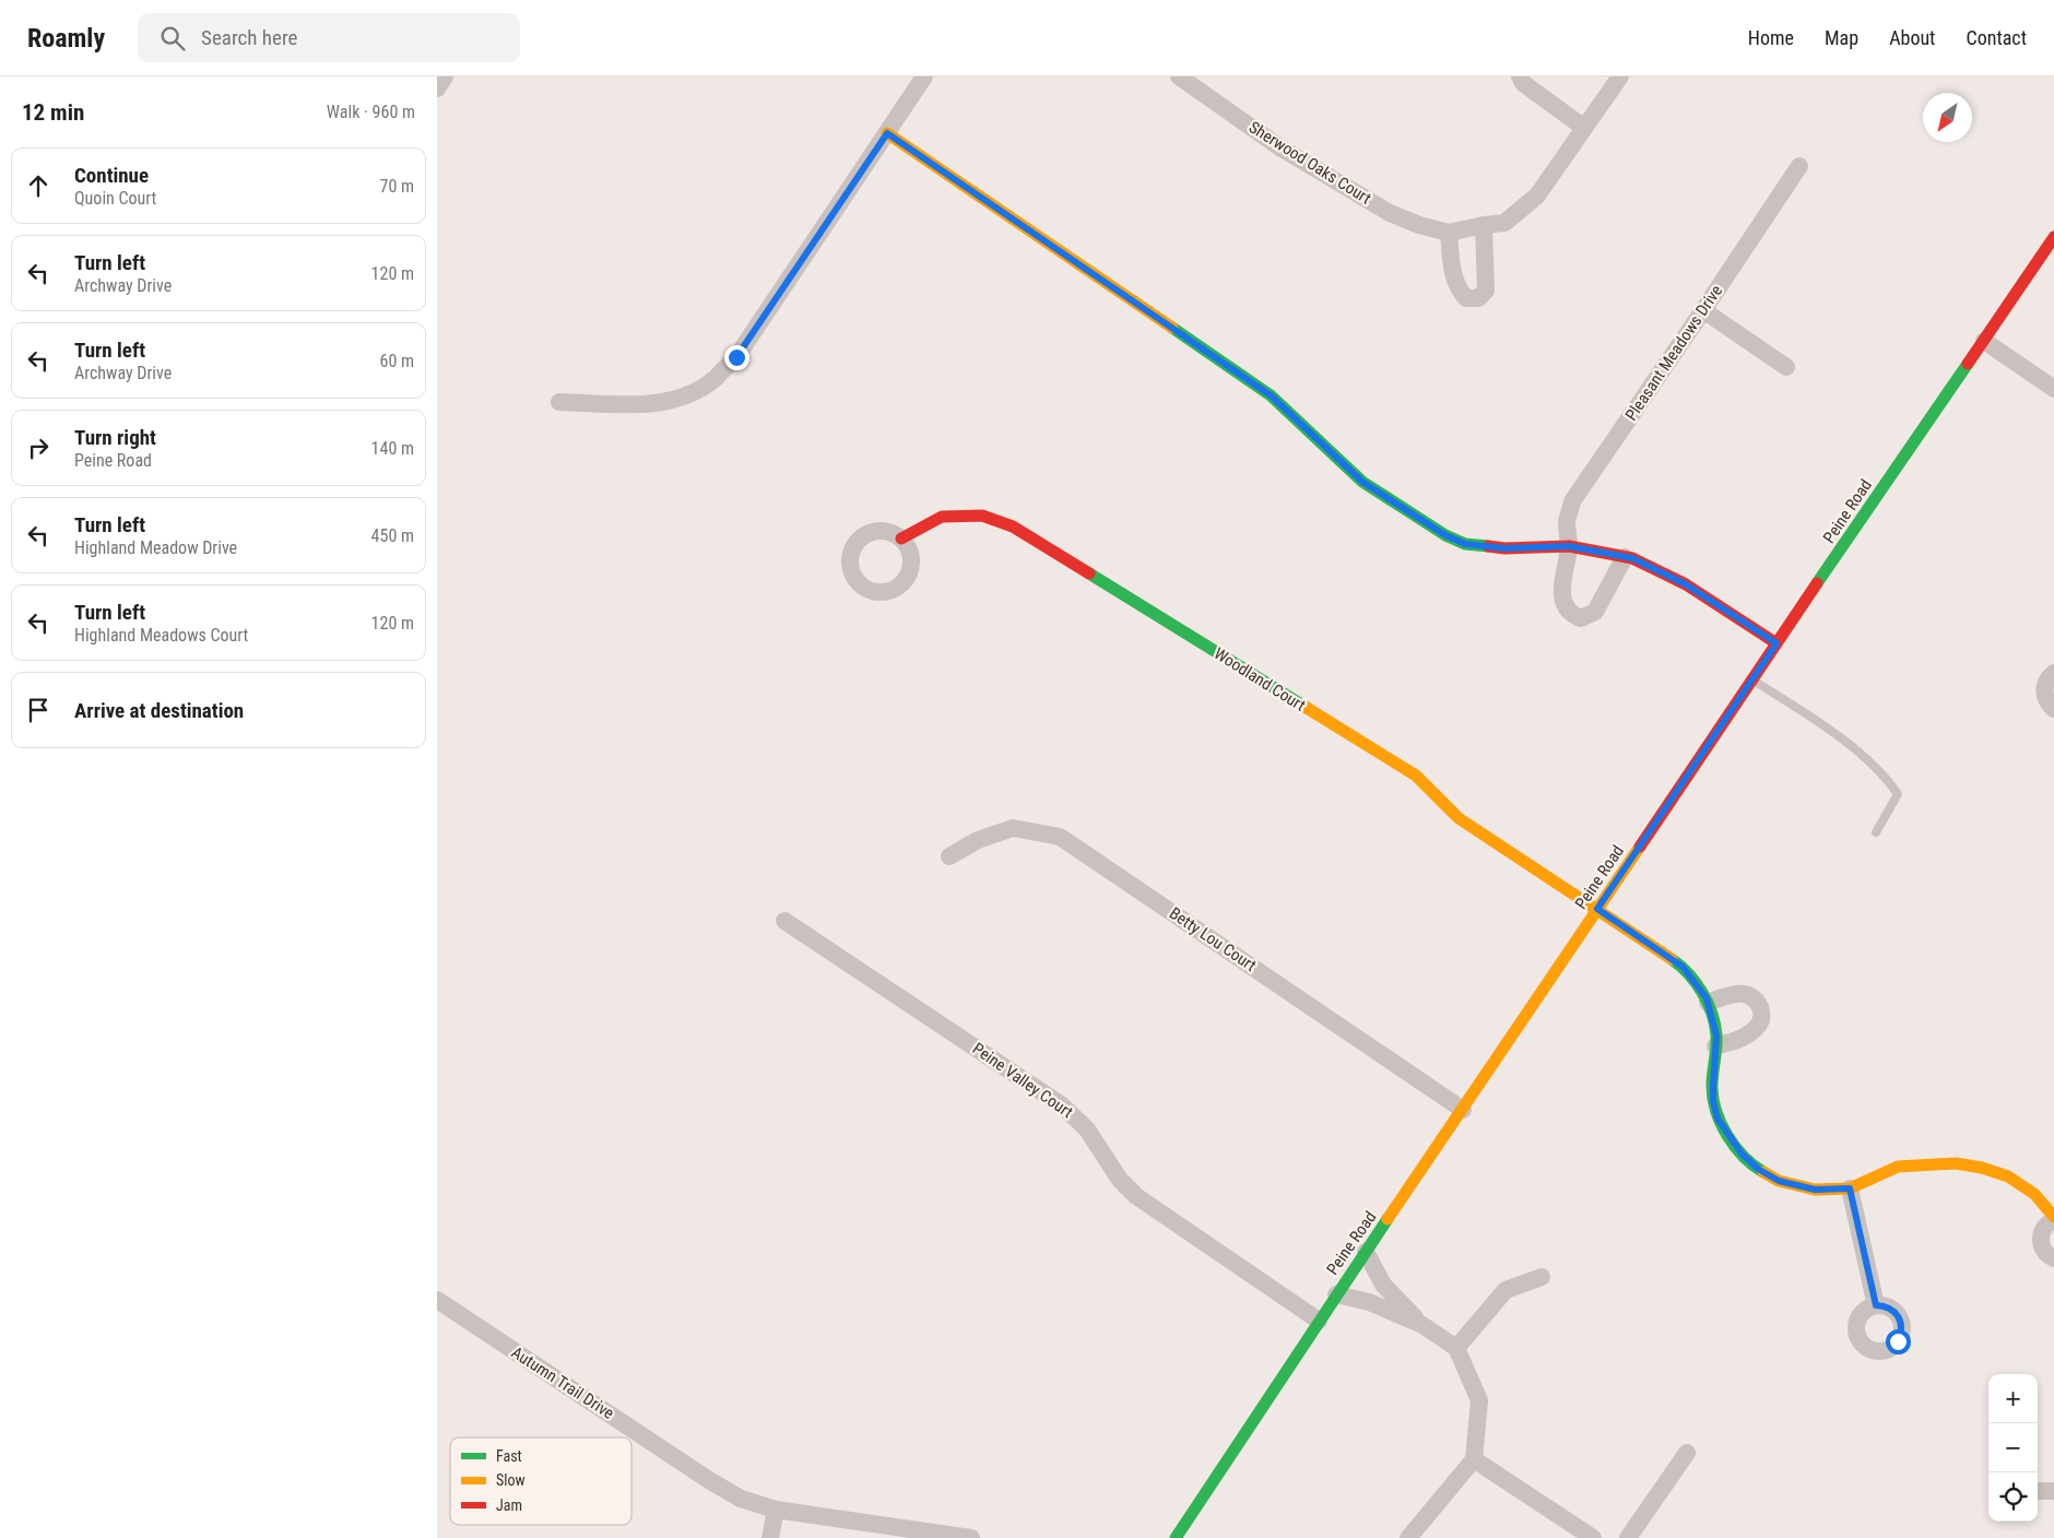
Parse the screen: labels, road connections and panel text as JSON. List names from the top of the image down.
{
  "streets": {
    "street": [
      "Sherwood Oaks Court",
      "Pleasant Meadows Drive",
      "Peine Road",
      "Woodland Court",
      "Betty Lou Court",
      "Peine Valley Court",
      "Autumn Trail Drive"
    ]
  },
  "crossings": [
    ["Peine Road", "Woodland Court"],
    ["Peine Road", "Betty Lou Court"],
    ["Peine Road", "Peine Valley Court"]
  ],
  "legend": ["Fast", "Slow", "Jam"],
  "north": "bottom left",
  "page": {
    "header": "Roamly",
    "search": "Search here",
    "nav": [
      "Home",
      "Map",
      "About",
      "Contact"
    ],
    "heading": ["12 min", "Walk · 960 m"],
    "list": [
      ["Continue", "Quoin Court", "70 m"],
      ["Turn left", "Archway Drive", "120 m"],
      ["Turn left", "Archway Drive", "60 m"],
      ["Turn right", "Peine Road", "140 m"],
      ["Turn left", "Highland Meadow Drive", "450 m"],
      ["Turn left", "Highland Meadows Court", "120 m"],
      "Arrive at destination"
    ],
    "map_buttons": ["+", "−"]
  }
}
